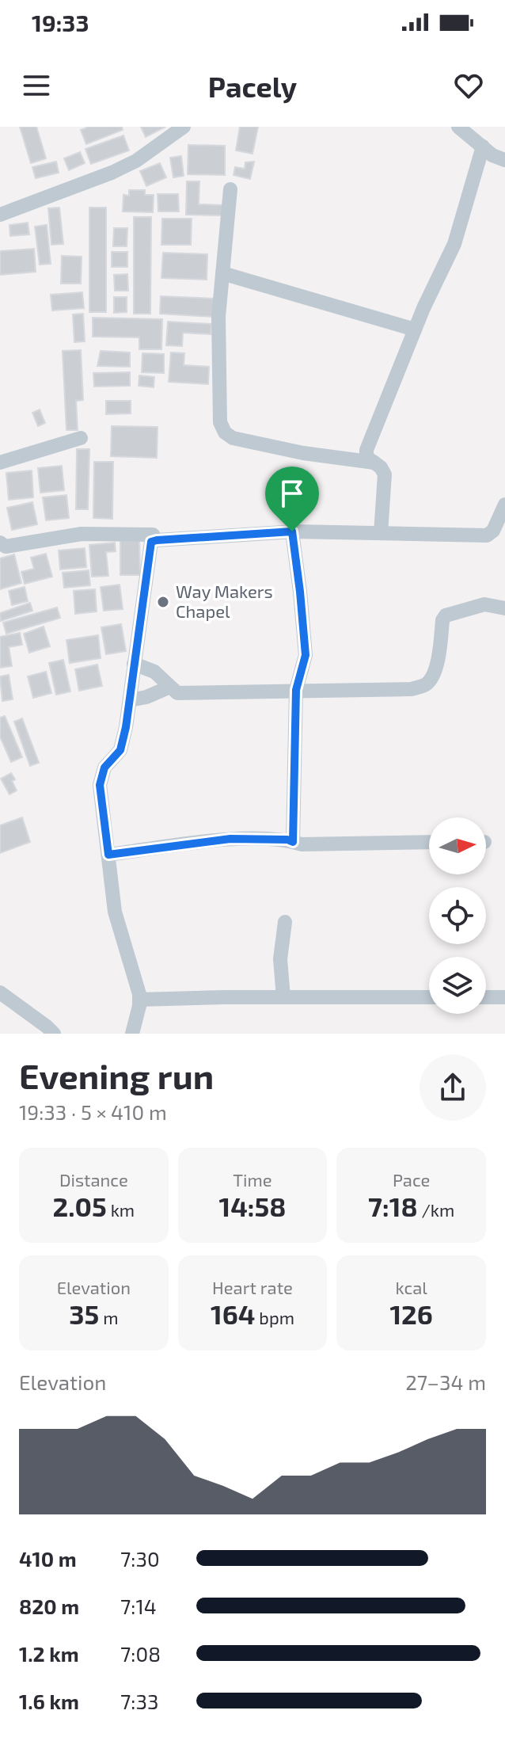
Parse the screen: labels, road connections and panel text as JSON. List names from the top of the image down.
{
  "places": ["Way Makers Chapel"],
  "north": "right",
  "page": {
    "status": "19:33",
    "header": "Pacely",
    "heading": ["Evening run", "19:33 · 5 × 410 m"],
    "stats": [
      ["Distance", "2.05 km"],
      ["Time", "14:58"],
      ["Pace", "7:18 /km"],
      ["Elevation", "35 m"],
      ["Heart rate", "164 bpm"],
      ["kcal", "126"]
    ],
    "chart": ["Elevation", "27–34 m"],
    "list": [
      {
        "name": "410 m",
        "note": "7:30"
      },
      {
        "name": "820 m",
        "note": "7:14"
      },
      {
        "name": "1.2 km",
        "note": "7:08"
      },
      {
        "name": "1.6 km",
        "note": "7:33"
      }
    ]
  }
}
